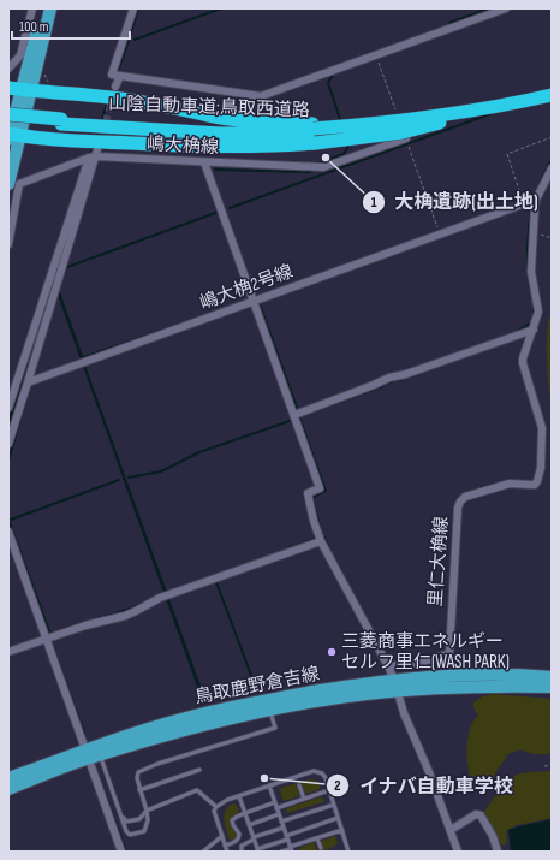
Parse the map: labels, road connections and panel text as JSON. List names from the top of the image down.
{
  "streets": {
    "highway": ["山陰自動車道;鳥取西道路"],
    "main road": ["鳥取鹿野倉吉線"],
    "street": ["嶋大桷線", "嶋大桷2号線", "里仁大桷線"]
  },
  "crossings": [
    ["嶋大桷2号線", "里仁大桷線"]
  ],
  "places": ["大桷遺跡(出土地)", "三菱商事エネルギー セルフ里仁(WASH PARK)", "イナバ自動車学校"],
  "scale_bar": "100 m"
}
